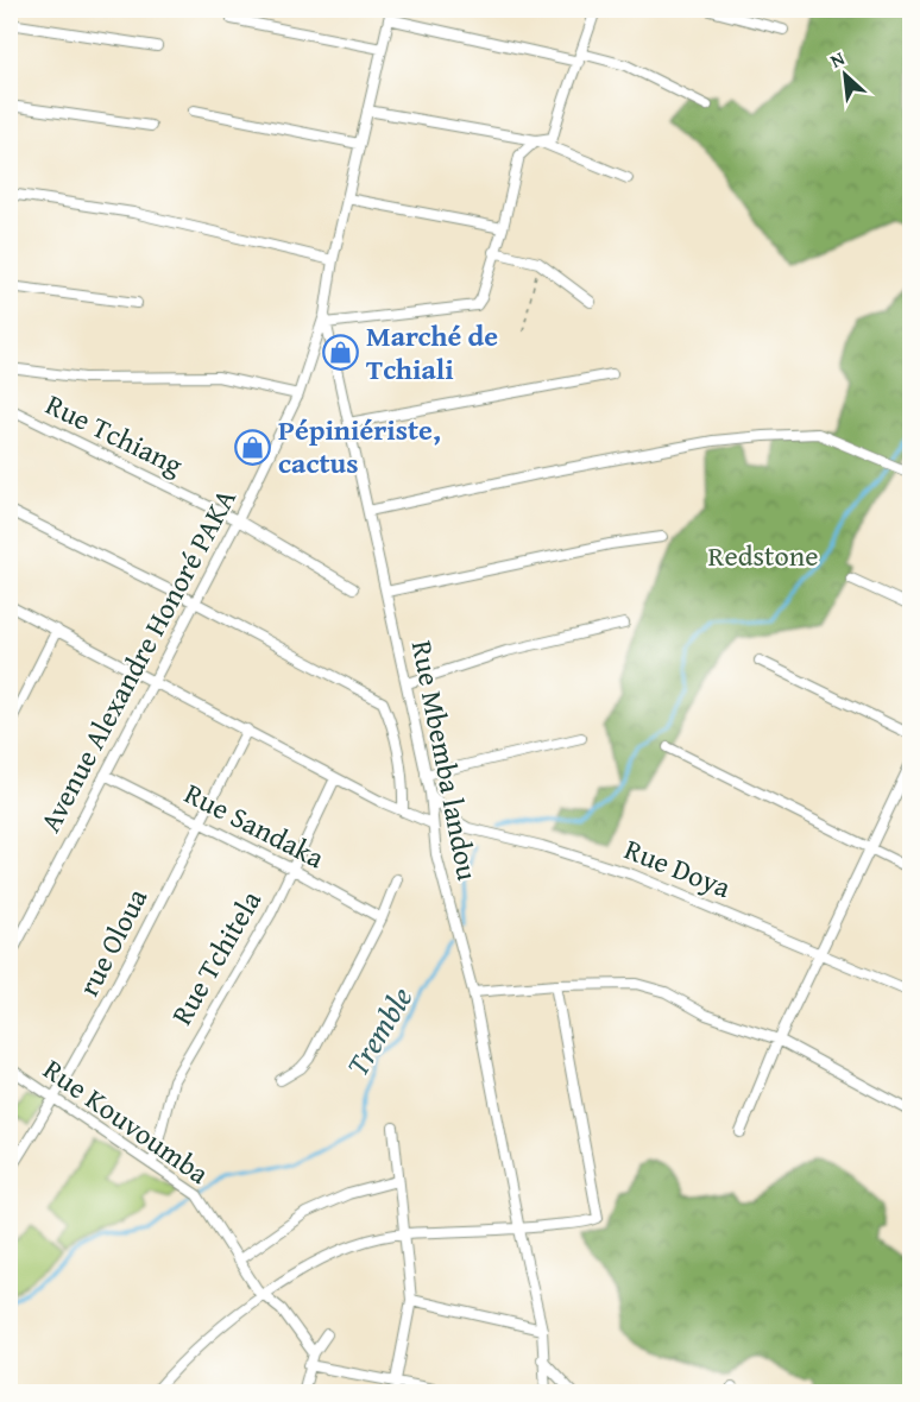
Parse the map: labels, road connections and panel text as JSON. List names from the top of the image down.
{
  "streets": {
    "street": [
      "Rue Tchiang",
      "Avenue Alexandre Honoré PAKA",
      "Rue Mbemba landou",
      "Rue Sandaka",
      "Rue Doya",
      "rue Oloua",
      "Rue Tchitela",
      "Rue Kouvoumba"
    ]
  },
  "crossings": [
    ["Rue Tchiang", "Avenue Alexandre Honoré PAKA"],
    ["Avenue Alexandre Honoré PAKA", "Rue Mbemba landou"],
    ["Avenue Alexandre Honoré PAKA", "Rue Sandaka"],
    ["Rue Mbemba landou", "Rue Doya"],
    ["Rue Sandaka", "rue Oloua"],
    ["Rue Sandaka", "Rue Tchitela"],
    ["rue Oloua", "Rue Kouvoumba"],
    ["Rue Tchitela", "Rue Kouvoumba"]
  ],
  "water": ["Tremble"],
  "parks": ["Redstone"],
  "places": {
    "shop": ["Marché de Tchiali", "Pépiniériste, cactus"]
  },
  "north": "top left"
}
